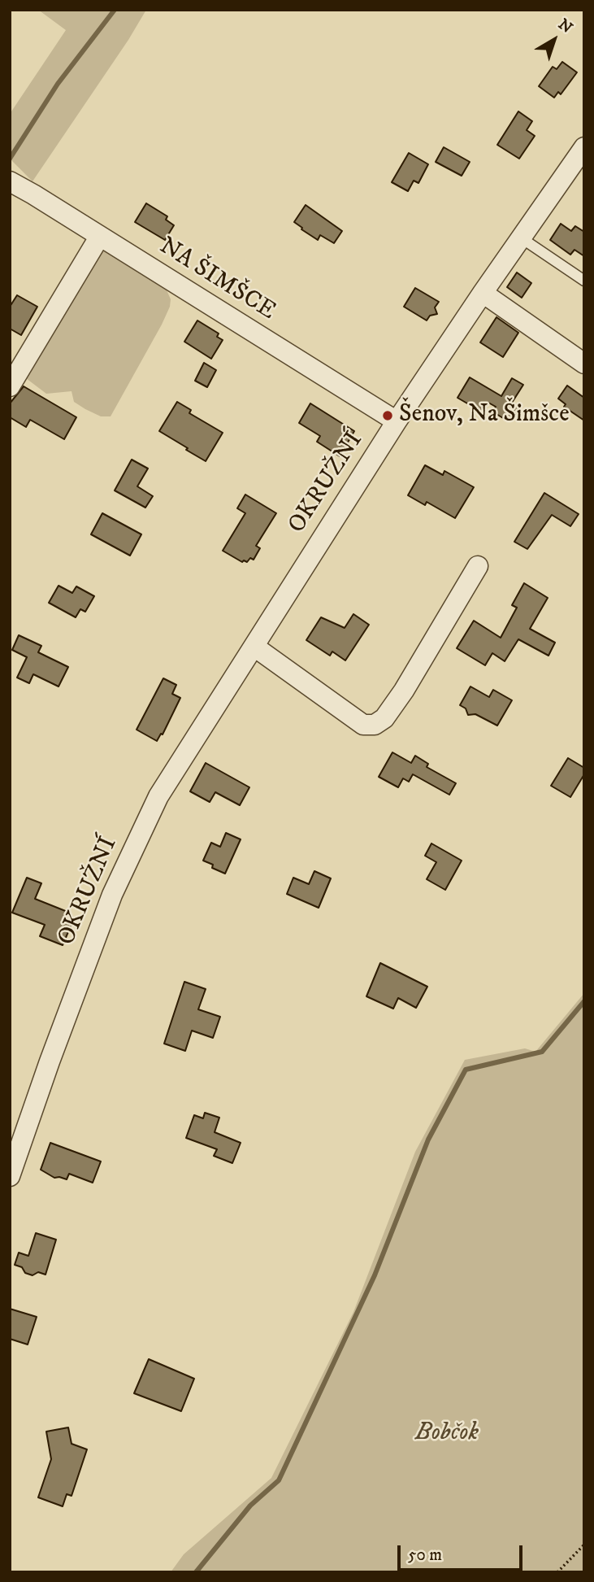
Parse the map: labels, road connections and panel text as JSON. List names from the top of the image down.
{
  "streets": {
    "street": ["NA ŠIMŠCE", "OKRUŽNÍ"]
  },
  "crossings": [
    ["NA ŠIMŠCE", "OKRUŽNÍ"]
  ],
  "parks": ["Bobčok"],
  "places": ["Šenov, Na Šimšce"],
  "scale_bar": "50 m",
  "north": "top right"
}
